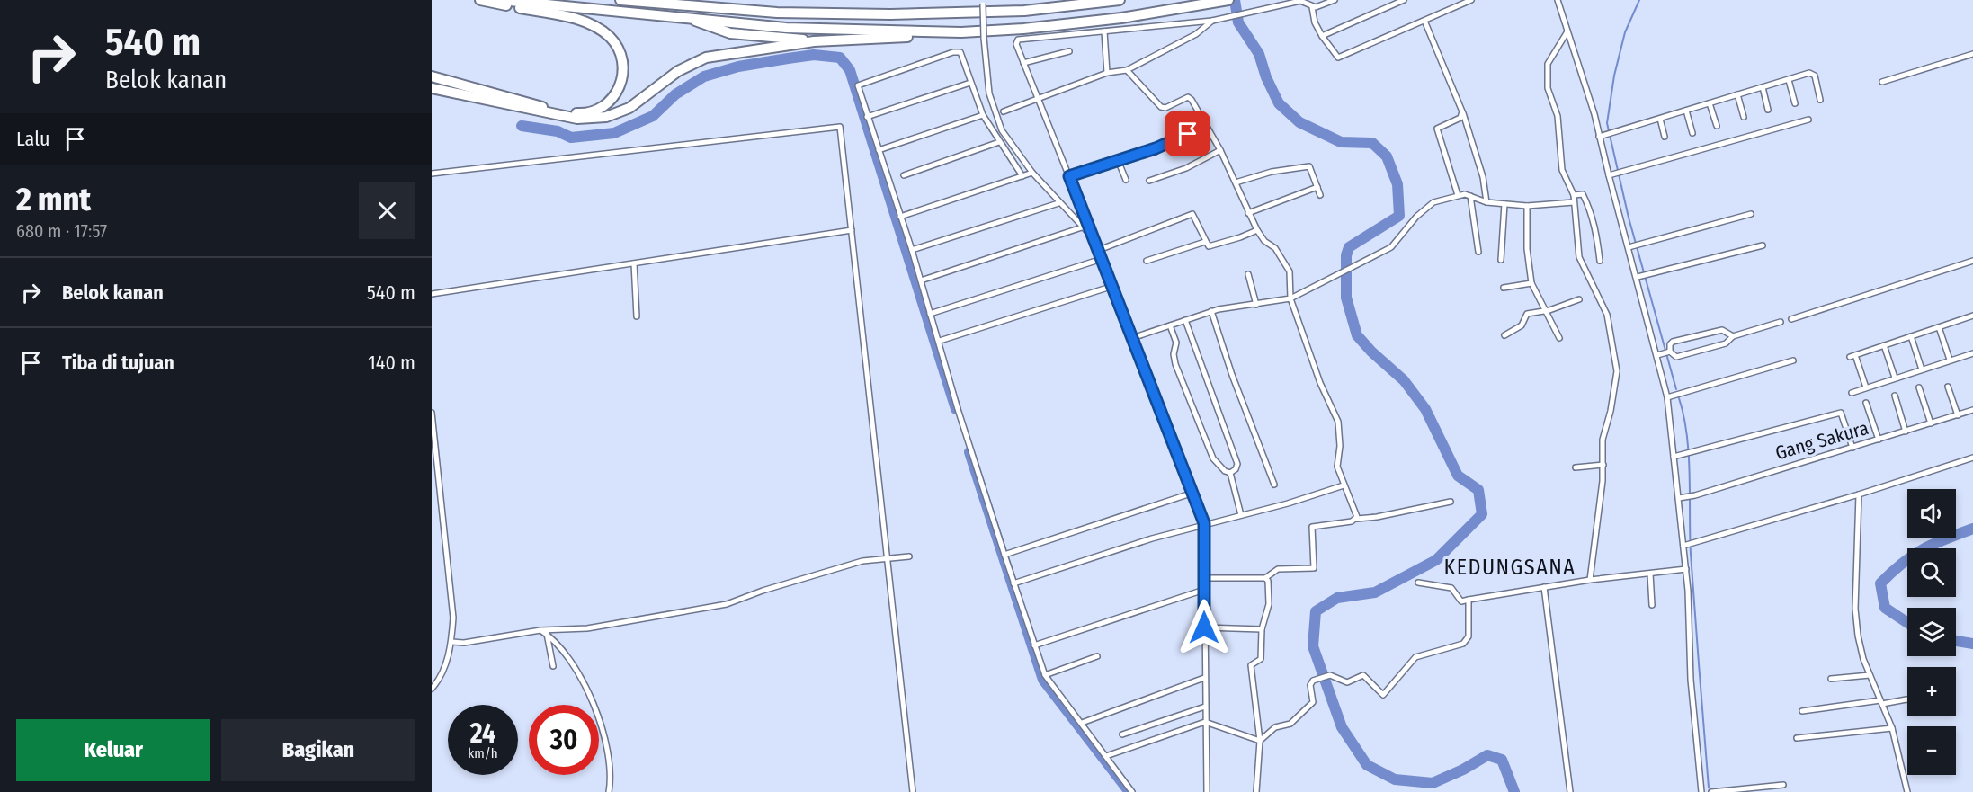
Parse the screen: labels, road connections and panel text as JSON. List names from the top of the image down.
{
  "streets": {
    "street": ["Gang Sakura"]
  },
  "districts": ["KEDUNGSANA"],
  "page": {
    "turn": ["540 m", "Belok kanan"],
    "then": "Lalu",
    "heading": ["2 mnt", "680 m · 17:57"],
    "list": [
      {
        "name": "Belok kanan",
        "value": "540 m"
      },
      {
        "name": "Tiba di tujuan",
        "value": "140 m"
      }
    ],
    "map_buttons": ["+", "−"],
    "speed": "24 km/h",
    "limit": "30",
    "buttons": ["Keluar", "Bagikan"]
  }
}
